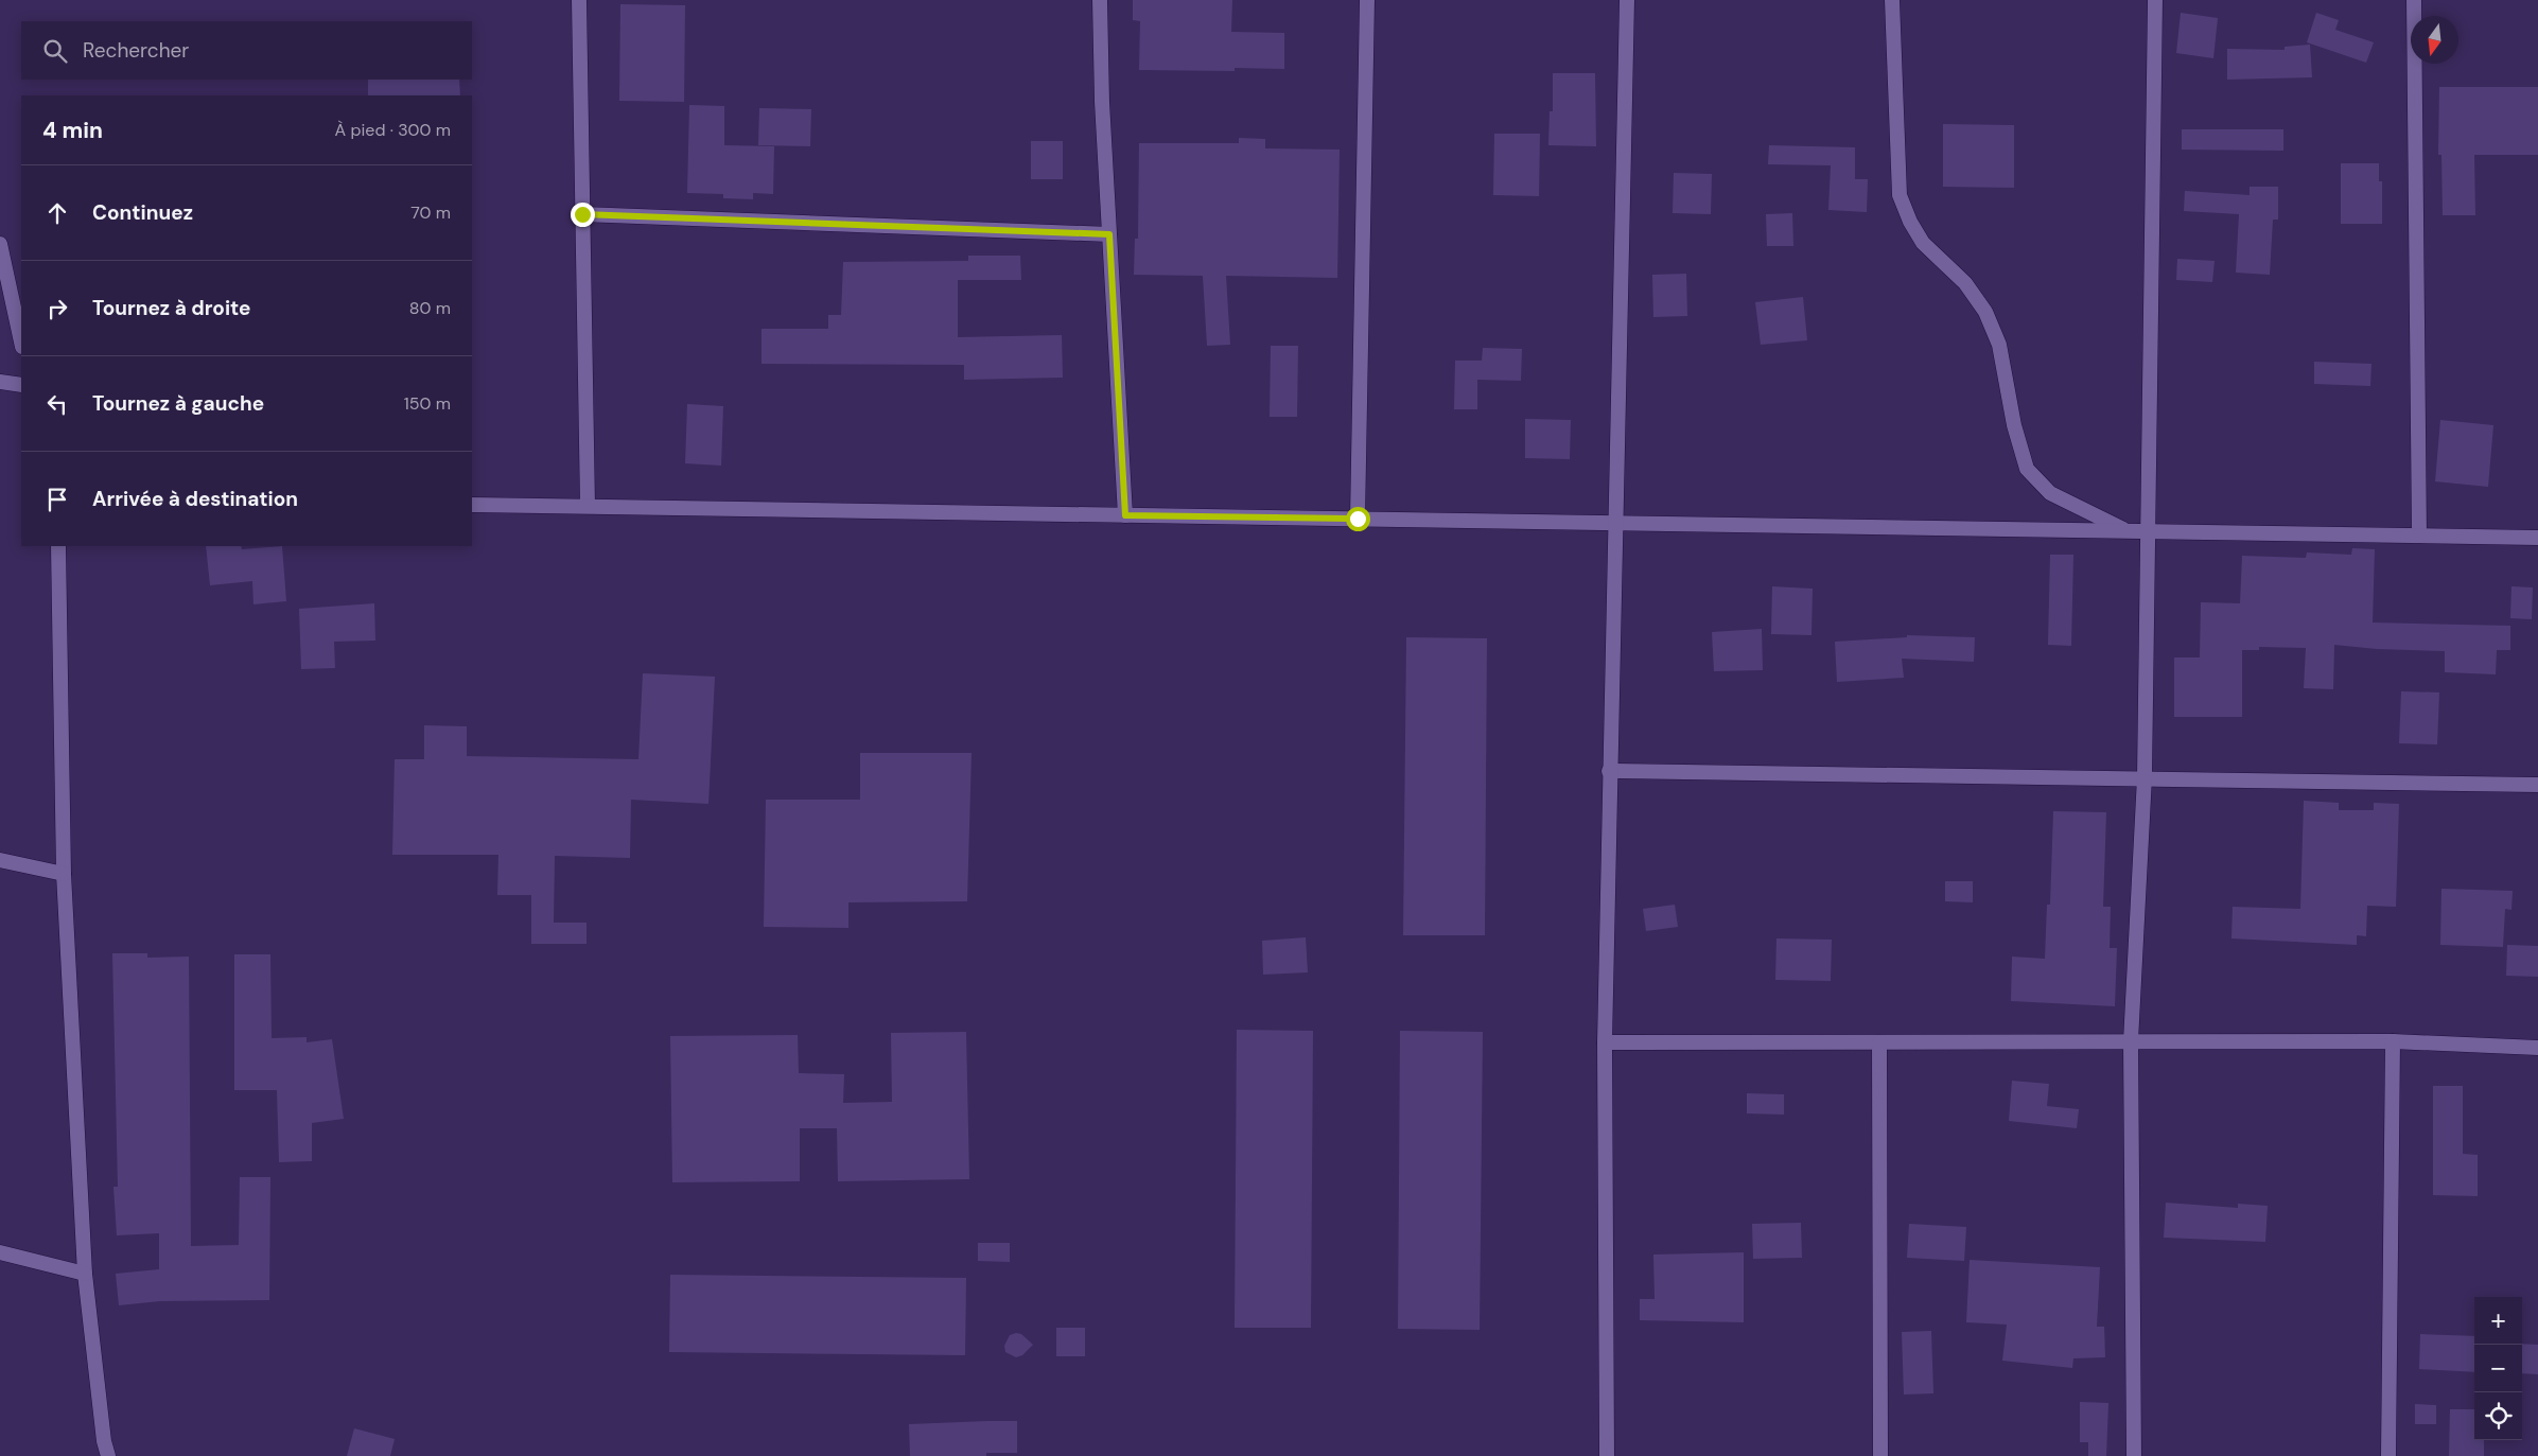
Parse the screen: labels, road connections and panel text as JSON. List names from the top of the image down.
{
  "north": "bottom",
  "page": {
    "search": "Rechercher",
    "heading": ["4 min", "À pied · 300 m"],
    "list": [
      ["Continuez", "70 m"],
      ["Tournez à droite", "80 m"],
      ["Tournez à gauche", "150 m"],
      "Arrivée à destination"
    ],
    "map_buttons": ["+", "−"]
  }
}
